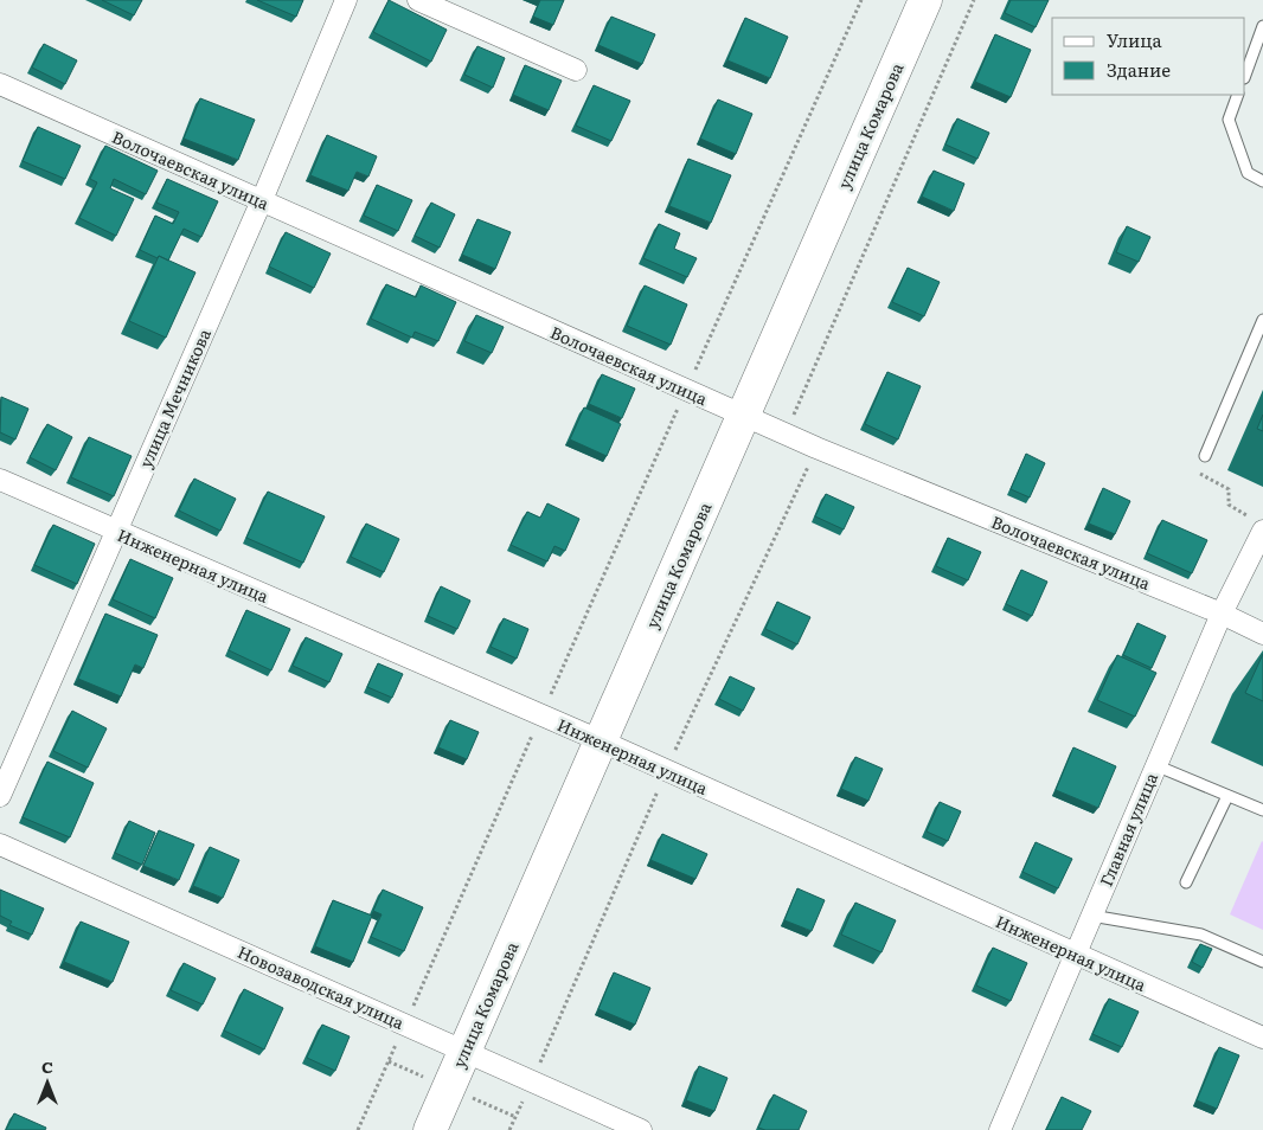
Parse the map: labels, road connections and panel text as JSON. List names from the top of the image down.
{
  "streets": {
    "main road": ["улица Комарова"],
    "street": [
      "Волочаевская улица",
      "улица Мечникова",
      "Инженерная улица",
      "Главная улица",
      "Новозаводская улица"
    ]
  },
  "crossings": [
    ["улица Комарова", "Волочаевская улица"],
    ["улица Комарова", "Инженерная улица"],
    ["улица Комарова", "Новозаводская улица"],
    ["Волочаевская улица", "улица Мечникова"],
    ["Волочаевская улица", "Главная улица"],
    ["улица Мечникова", "Инженерная улица"],
    ["Инженерная улица", "Главная улица"]
  ],
  "legend": ["Улица", "Здание"],
  "north": "top"
}
